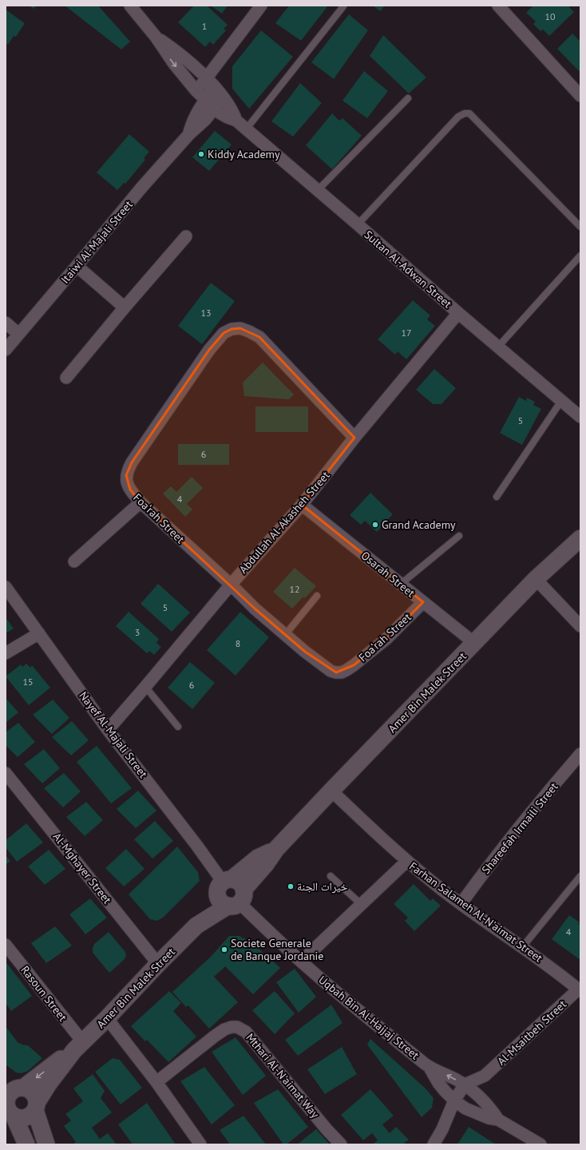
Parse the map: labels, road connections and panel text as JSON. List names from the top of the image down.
{
  "streets": {
    "street": [
      "Itaiwi Al-Majali Street",
      "Sultan Al-Adwan Street",
      "Foa‘rah Street",
      "Abdullah Al-Akasheh Street",
      "Osarah Street",
      "Amer Bin Malek Street",
      "Nayef Al-Majali Street",
      "Shareefah Irmaili Street",
      "Al-Mghayer Street",
      "Farhan Salameh Al-N'aimat Street",
      "Rasoun Street",
      "Uqbah Bin Al-Hajjaj Street",
      "Al-Msaitbeh Street",
      "Mthari Al-N'aimat Way"
    ]
  },
  "crossings": [
    ["Itaiwi Al-Majali Street", "Sultan Al-Adwan Street"],
    ["Sultan Al-Adwan Street", "Abdullah Al-Akasheh Street"],
    ["Foa‘rah Street", "Abdullah Al-Akasheh Street"],
    ["Foa‘rah Street", "Osarah Street"],
    ["Abdullah Al-Akasheh Street", "Osarah Street"],
    ["Abdullah Al-Akasheh Street", "Nayef Al-Majali Street"],
    ["Osarah Street", "Amer Bin Malek Street"],
    ["Amer Bin Malek Street", "Nayef Al-Majali Street"],
    ["Amer Bin Malek Street", "Al-Mghayer Street"],
    ["Amer Bin Malek Street", "Farhan Salameh Al-N'aimat Street"],
    ["Amer Bin Malek Street", "Rasoun Street"],
    ["Amer Bin Malek Street", "Uqbah Bin Al-Hajjaj Street"],
    ["Nayef Al-Majali Street", "Uqbah Bin Al-Hajjaj Street"],
    ["Shareefah Irmaili Street", "Farhan Salameh Al-N'aimat Street"],
    ["Farhan Salameh Al-N'aimat Street", "Al-Msaitbeh Street"],
    ["Uqbah Bin Al-Hajjaj Street", "Al-Msaitbeh Street"]
  ],
  "places": [
    "Kiddy Academy",
    "Grand Academy",
    "خيرات الجنة",
    "Societe Generale de Banque Jordanie"
  ],
  "house_numbers": [
    "10",
    "1",
    "13",
    "17",
    "5",
    "6",
    "4",
    "12",
    "5",
    "3",
    "8",
    "15",
    "6",
    "4"
  ]
}
